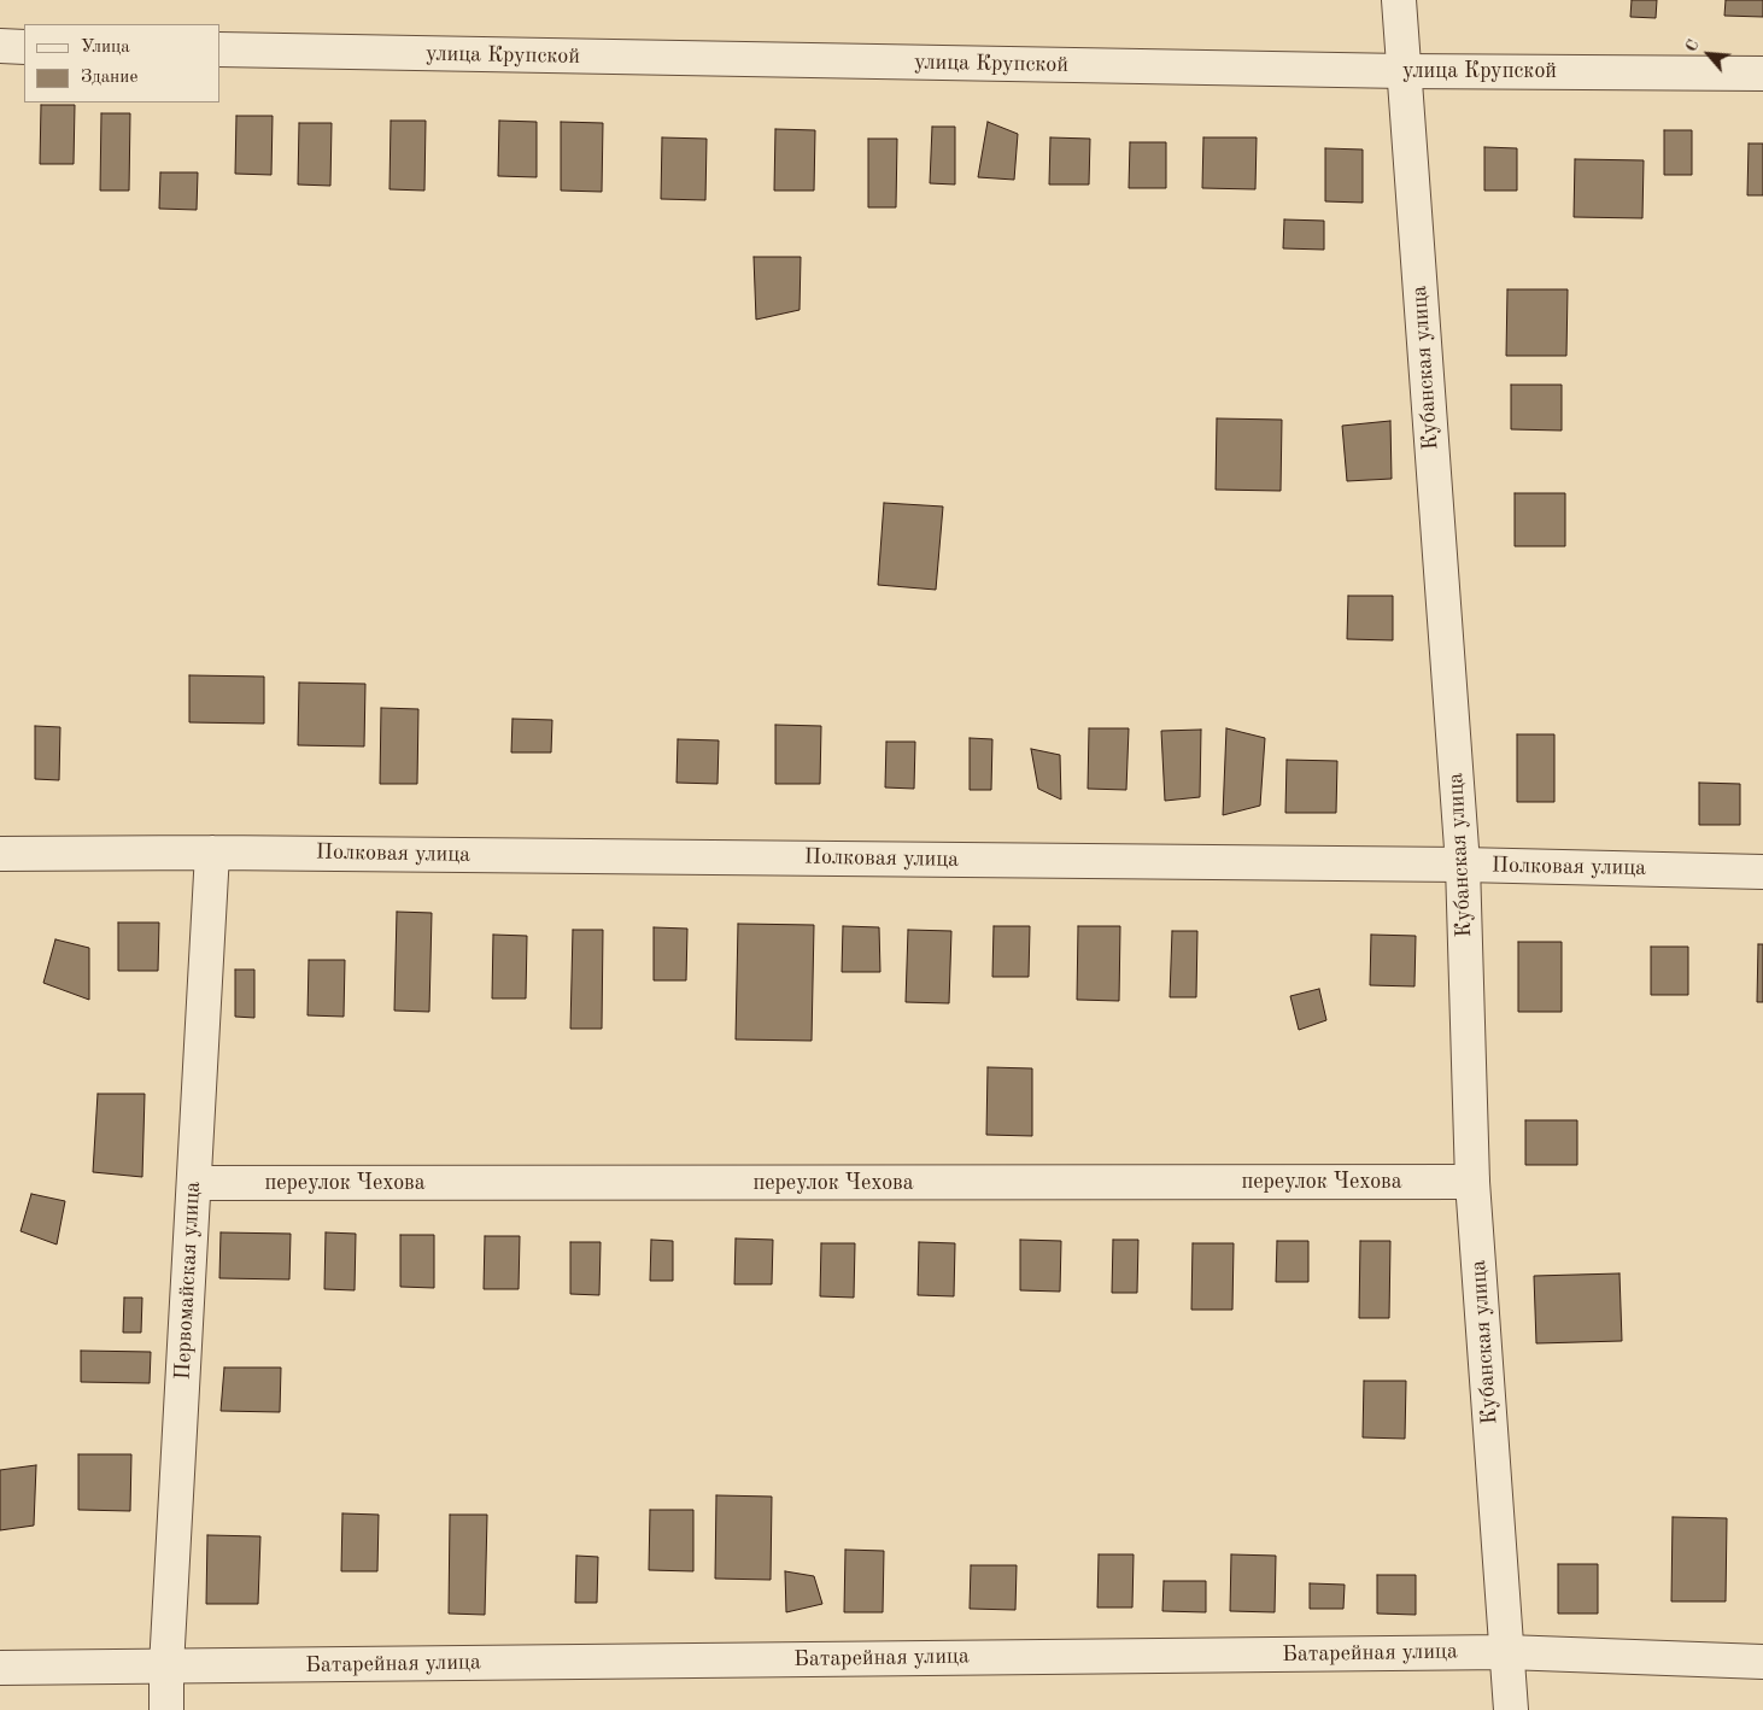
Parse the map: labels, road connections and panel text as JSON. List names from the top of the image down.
{
  "streets": {
    "street": [
      "улица Крупской",
      "Кубанская улица",
      "Полковая улица",
      "переулок Чехова",
      "Первомайская улица",
      "Батарейная улица"
    ]
  },
  "crossings": [
    ["улица Крупской", "Кубанская улица"],
    ["Кубанская улица", "Полковая улица"],
    ["Кубанская улица", "переулок Чехова"],
    ["Кубанская улица", "Батарейная улица"],
    ["Полковая улица", "Первомайская улица"],
    ["переулок Чехова", "Первомайская улица"],
    ["Первомайская улица", "Батарейная улица"]
  ],
  "legend": ["Улица", "Здание"],
  "north": "top left"
}
